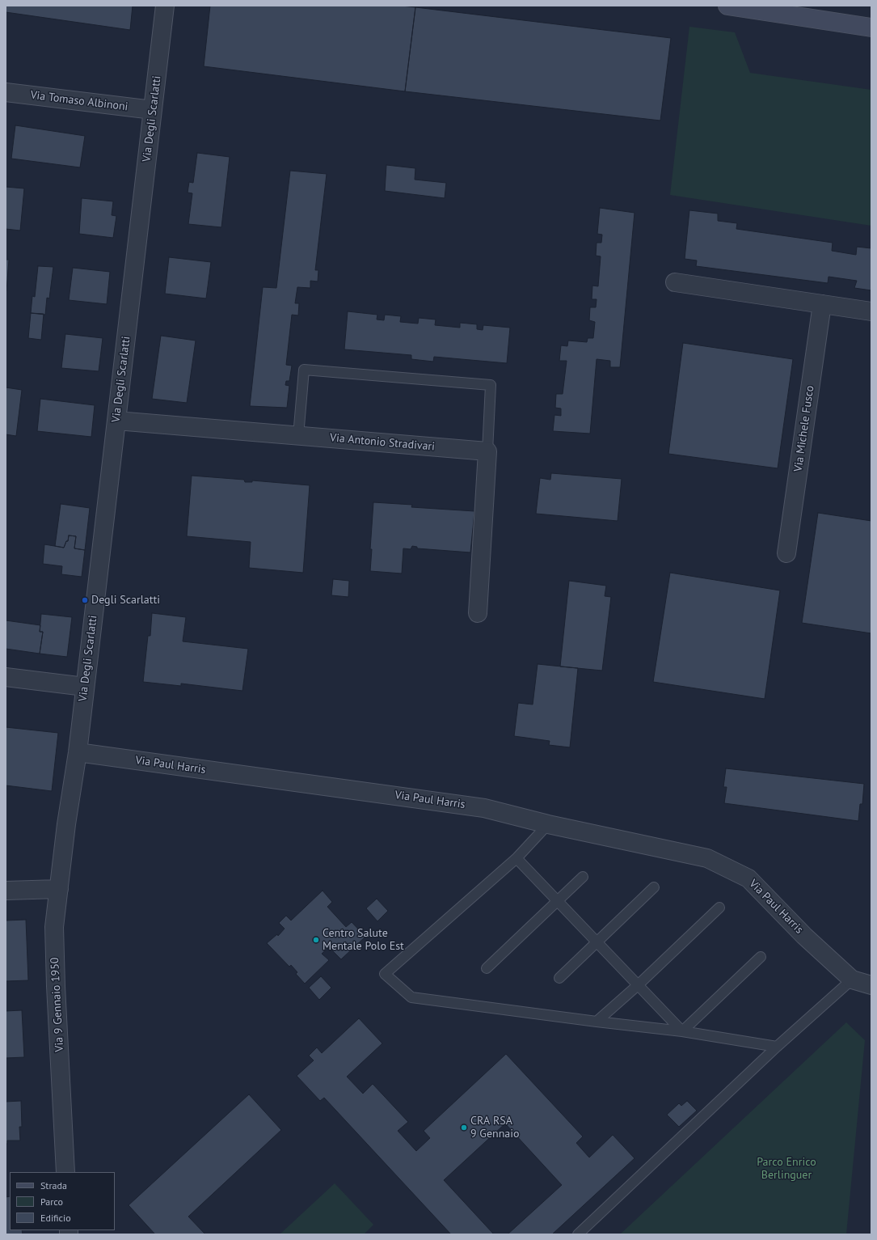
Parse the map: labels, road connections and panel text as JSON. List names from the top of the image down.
{
  "streets": {
    "street": [
      "Via Tomaso Albinoni",
      "Via Degli Scarlatti",
      "Via Michele Fusco",
      "Via Antonio Stradivari",
      "Via Paul Harris",
      "Via 9 Gennaio 1950"
    ]
  },
  "crossings": [
    ["Via Tomaso Albinoni", "Via Degli Scarlatti"],
    ["Via Degli Scarlatti", "Via Antonio Stradivari"],
    ["Via Degli Scarlatti", "Via Paul Harris"]
  ],
  "parks": ["Parco Enrico Berlinguer"],
  "places": ["Degli Scarlatti", "Centro Salute Mentale Polo Est", "CRA RSA 9 Gennaio"],
  "legend": ["Strada", "Parco", "Edificio"]
}
